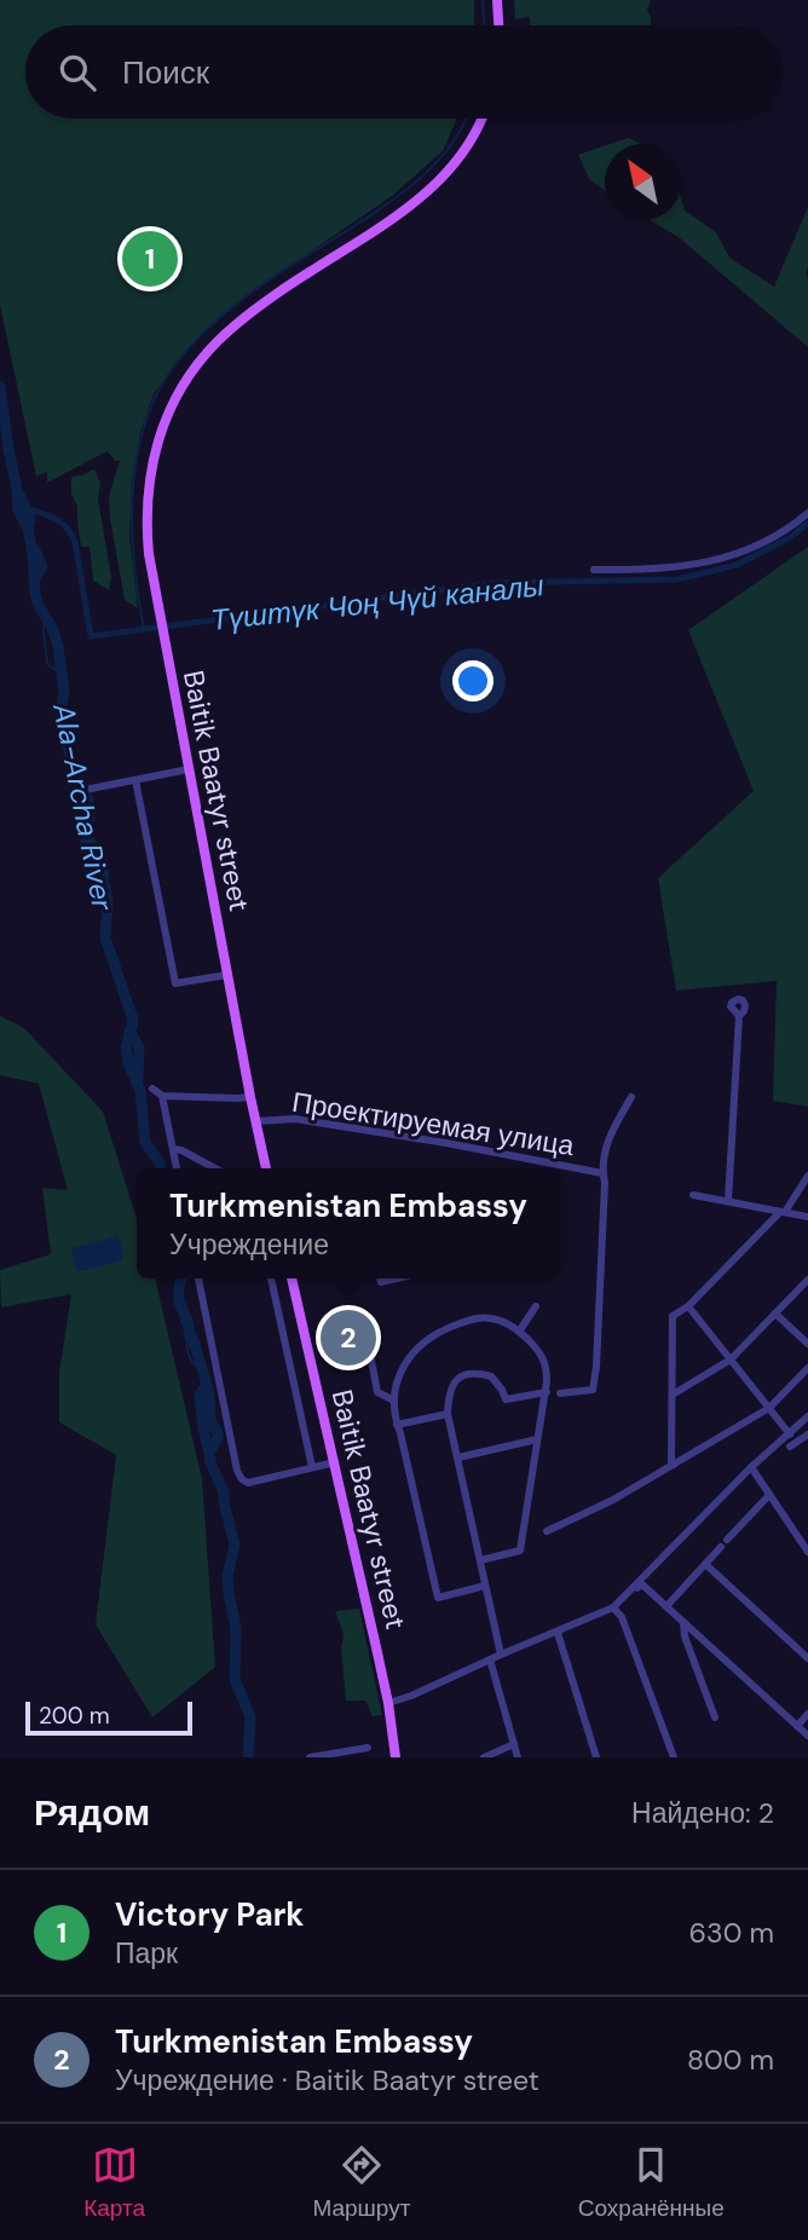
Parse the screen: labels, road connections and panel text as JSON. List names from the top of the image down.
{
  "streets": {
    "main road": ["Baitik Baatyr street"],
    "street": ["Проектируемая улица"]
  },
  "crossings": [
    ["Baitik Baatyr street", "Проектируемая улица"]
  ],
  "water": ["Түштүк Чоң Чүй каналы", "Ala-Archa River"],
  "scale_bar": "200 m",
  "north": "top left",
  "page": {
    "search": "Поиск",
    "pins": ["1", "2"],
    "popup": ["Turkmenistan Embassy", "Учреждение"],
    "scale": "200 m",
    "heading": ["Рядом", "Найдено: 2"],
    "list": [
      {
        "mark": "1",
        "name": "Victory Park",
        "note": "Парк",
        "value": "630 m"
      },
      {
        "mark": "2",
        "name": "Turkmenistan Embassy",
        "note": "Учреждение · Baitik Baatyr street",
        "value": "800 m"
      }
    ],
    "nav": ["Карта", "Маршрут", "Сохранённые"]
  }
}
